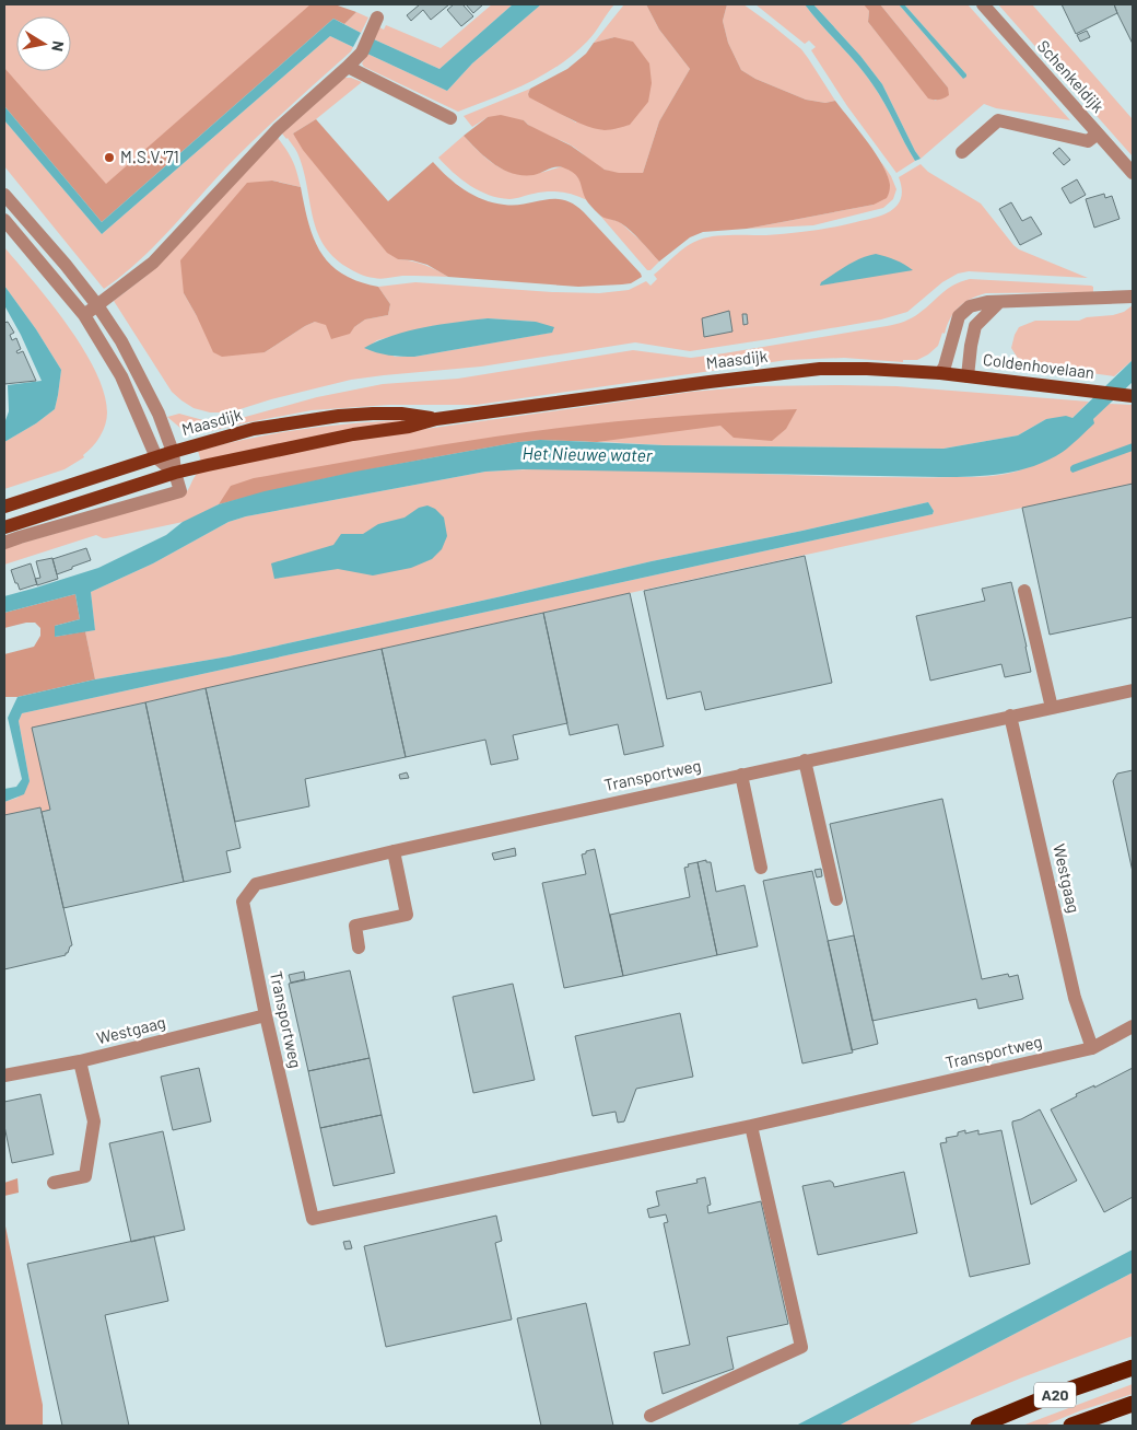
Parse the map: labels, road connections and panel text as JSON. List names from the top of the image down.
{
  "streets": {
    "highway": ["A20"],
    "main road": ["Maasdijk", "Coldenhovelaan"],
    "street": ["Schenkeldijk", "Transportweg", "Westgaag"]
  },
  "crossings": [
    ["Maasdijk", "Coldenhovelaan"],
    ["Transportweg", "Westgaag"]
  ],
  "water": ["Het Nieuwe water"],
  "places": ["M.S.V.'71"],
  "north": "right"
}
